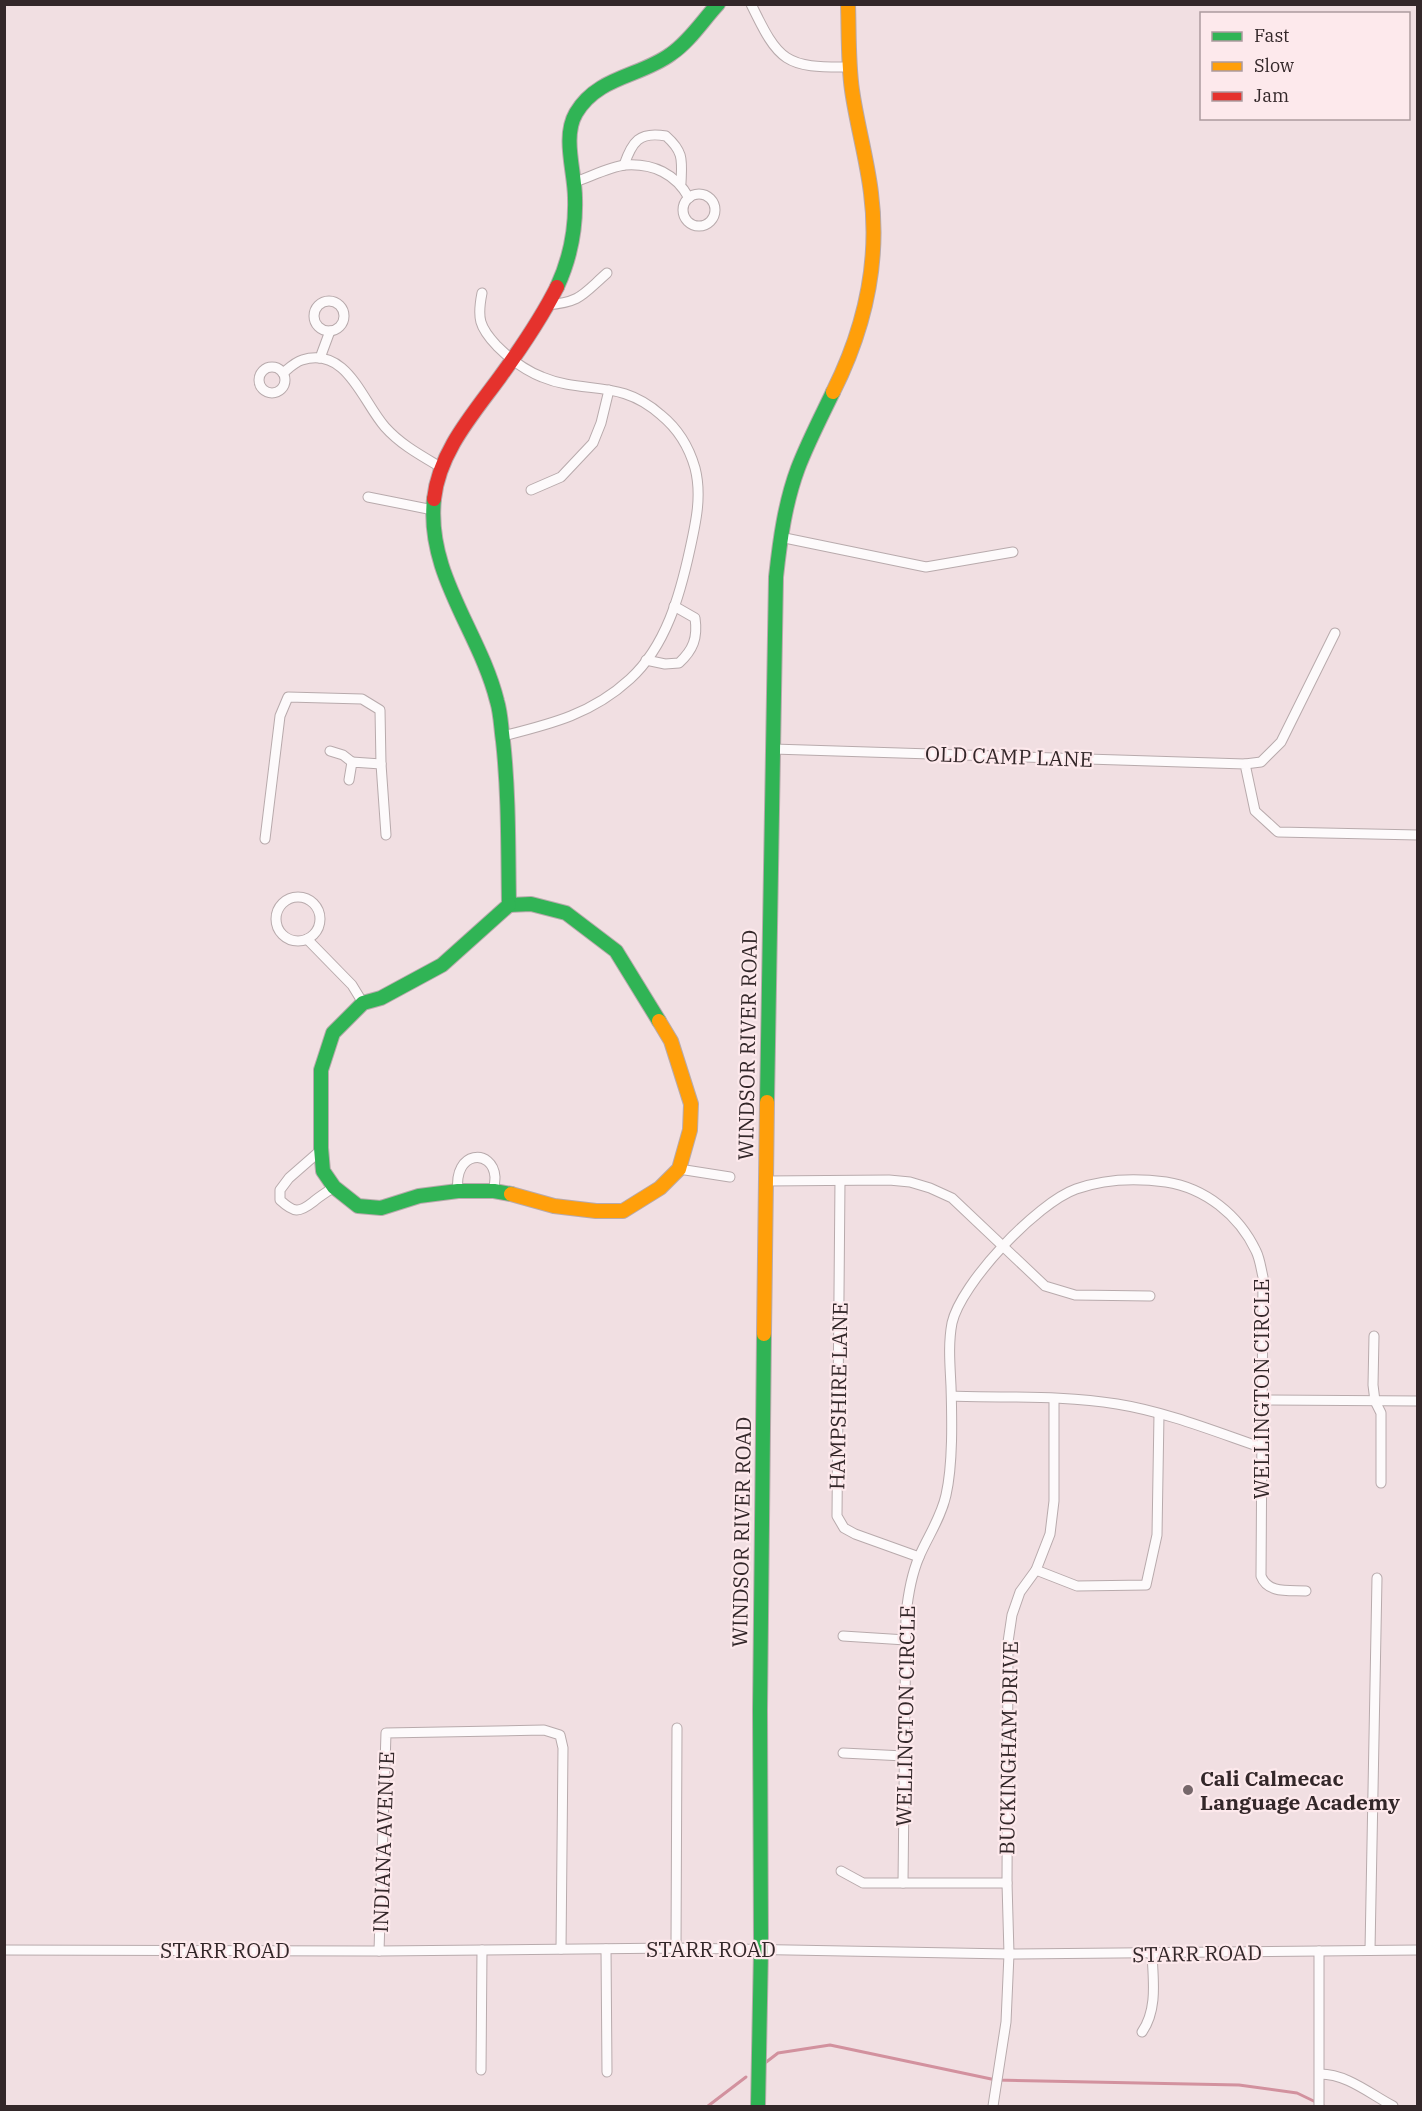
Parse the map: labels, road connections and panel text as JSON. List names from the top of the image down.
{
  "streets": {
    "street": [
      "OLD CAMP LANE",
      "WINDSOR RIVER ROAD",
      "WELLINGTON CIRCLE",
      "HAMPSHIRE LANE",
      "BUCKINGHAM DRIVE",
      "INDIANA AVENUE",
      "STARR ROAD"
    ]
  },
  "crossings": [
    ["OLD CAMP LANE", "WINDSOR RIVER ROAD"],
    ["WINDSOR RIVER ROAD", "STARR ROAD"],
    ["WELLINGTON CIRCLE", "HAMPSHIRE LANE"],
    ["BUCKINGHAM DRIVE", "STARR ROAD"],
    ["INDIANA AVENUE", "STARR ROAD"]
  ],
  "places": ["Cali Calmecac Language Academy"],
  "legend": ["Fast", "Slow", "Jam"]
}
